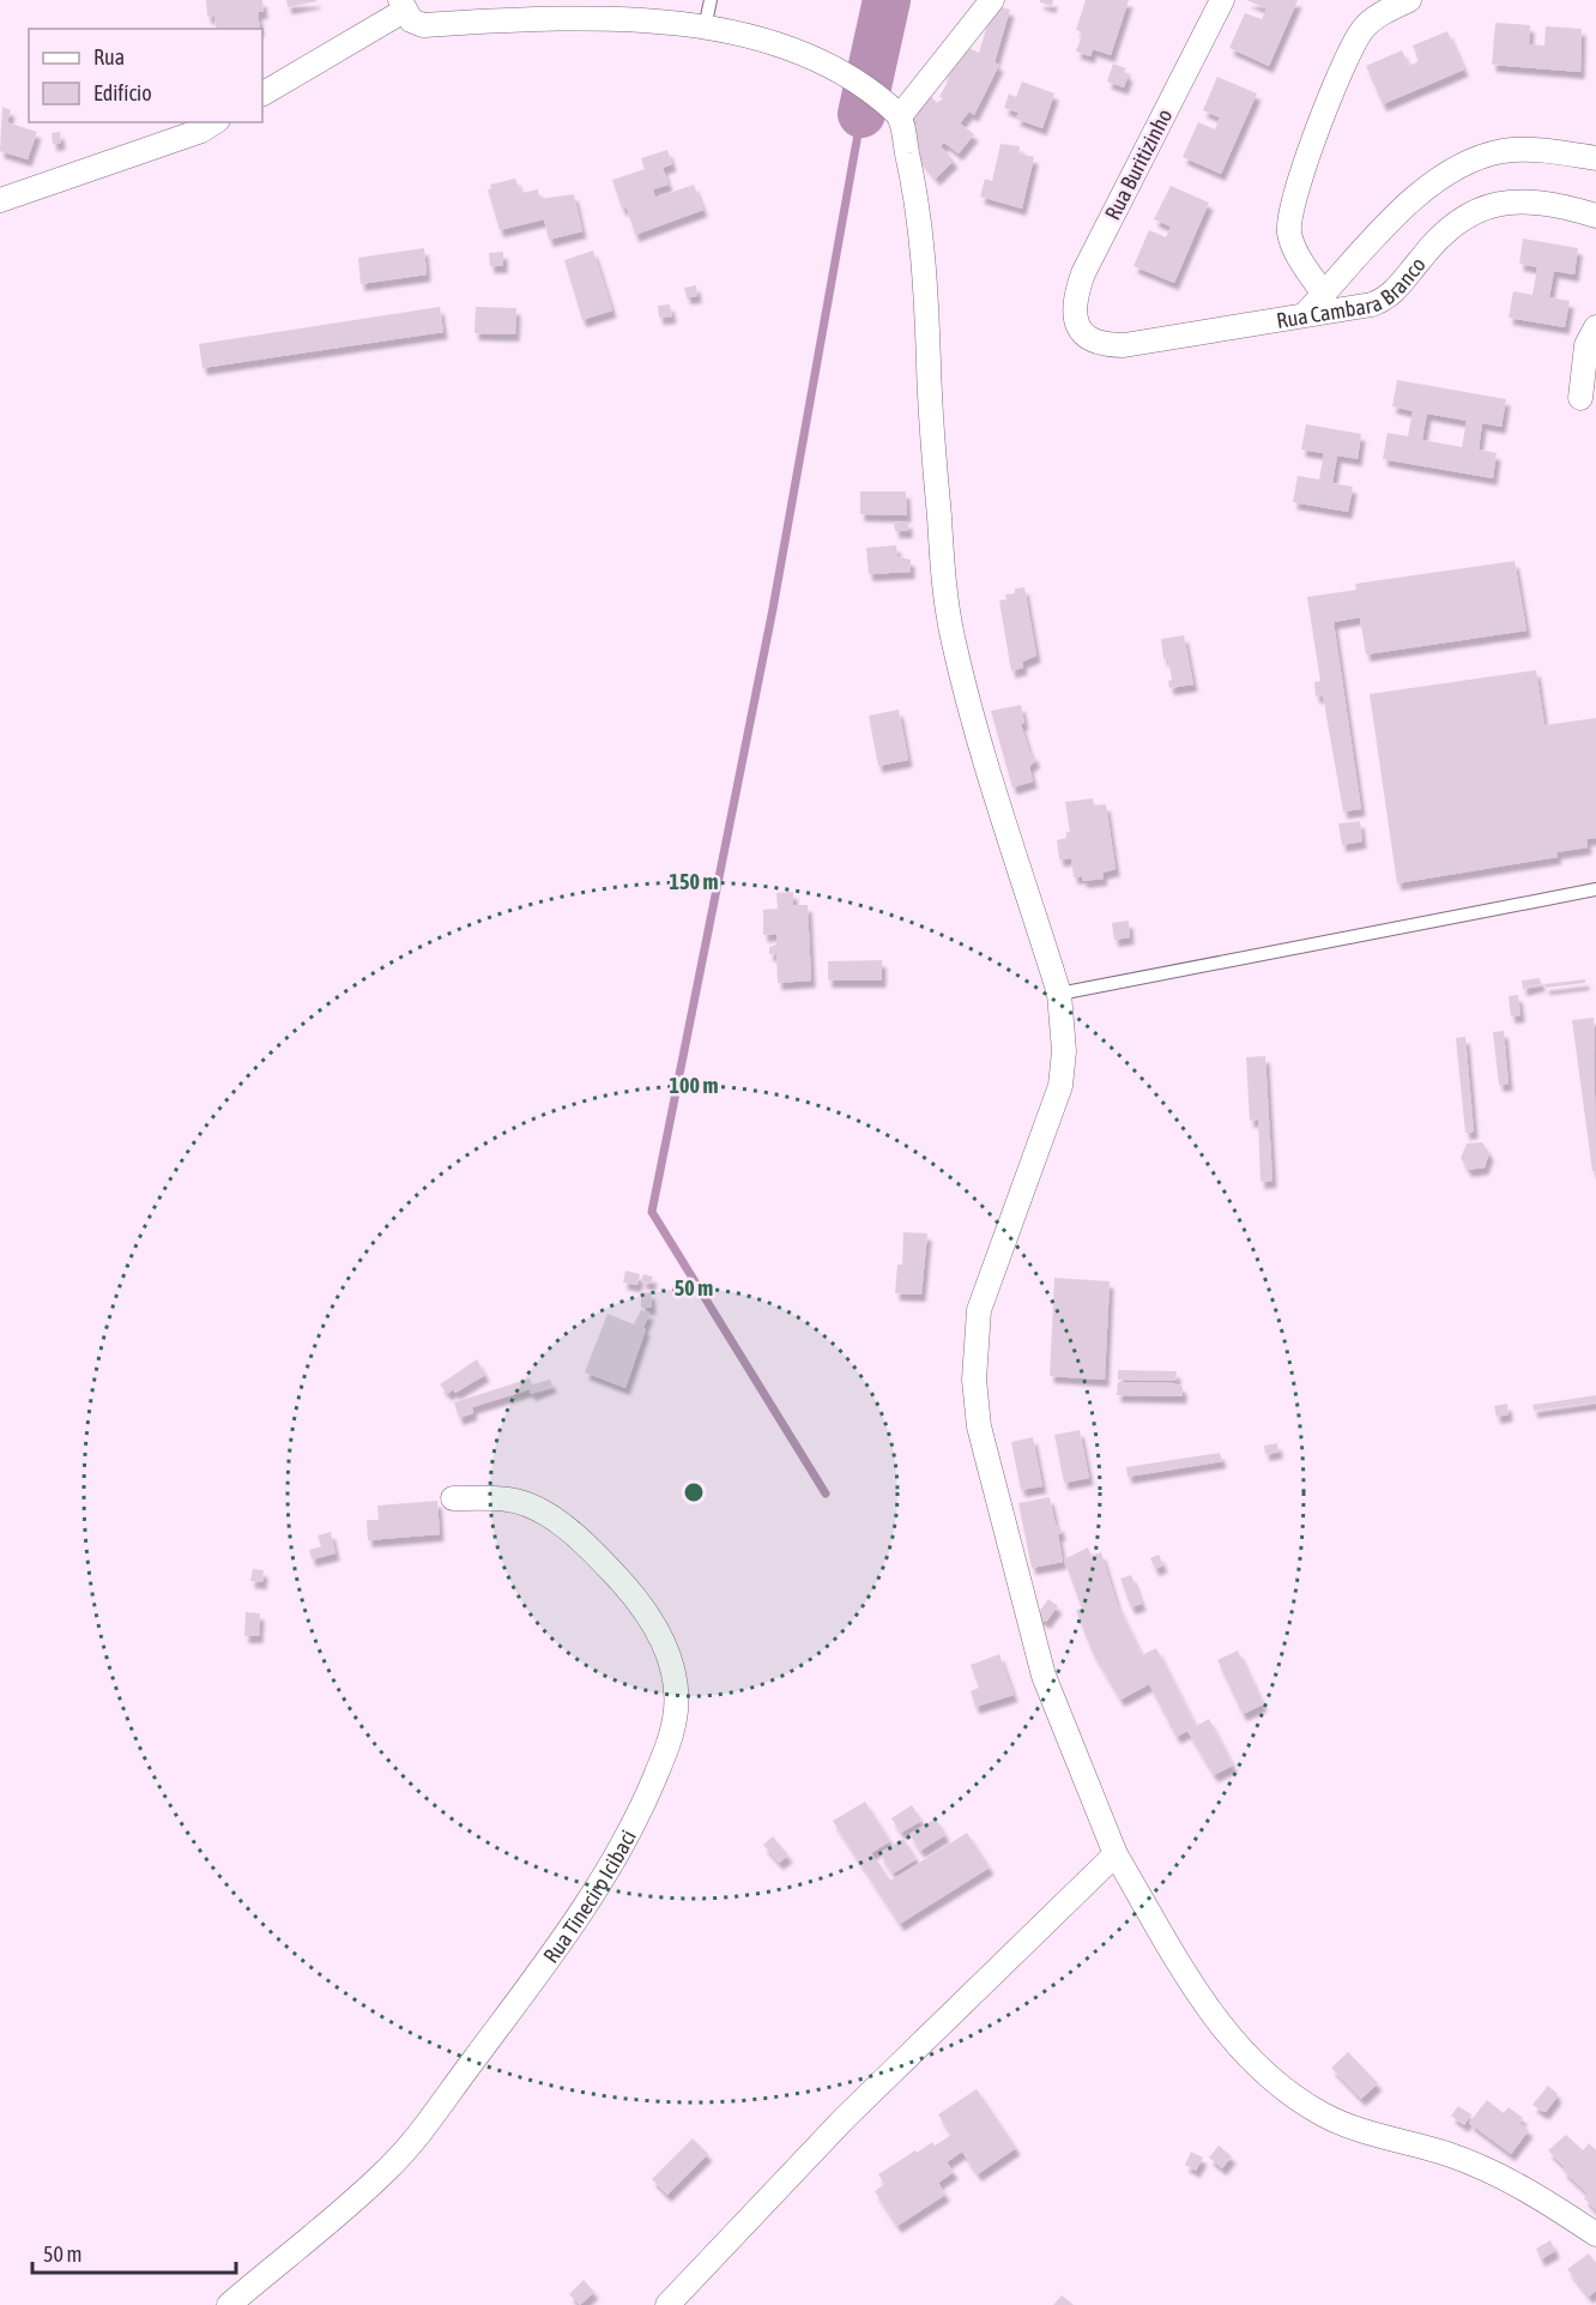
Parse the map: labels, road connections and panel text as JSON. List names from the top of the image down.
{
  "streets": {
    "street": ["Rua Buritizinho", "Rua Cambara Branco", "Rua Tineciro Icibaci"]
  },
  "crossings": [
    ["Rua Buritizinho", "Rua Cambara Branco"]
  ],
  "legend": ["Rua", "Edifício"],
  "scale_bar": "50 m",
  "rings": ["150 m", "100 m", "50 m"]
}
